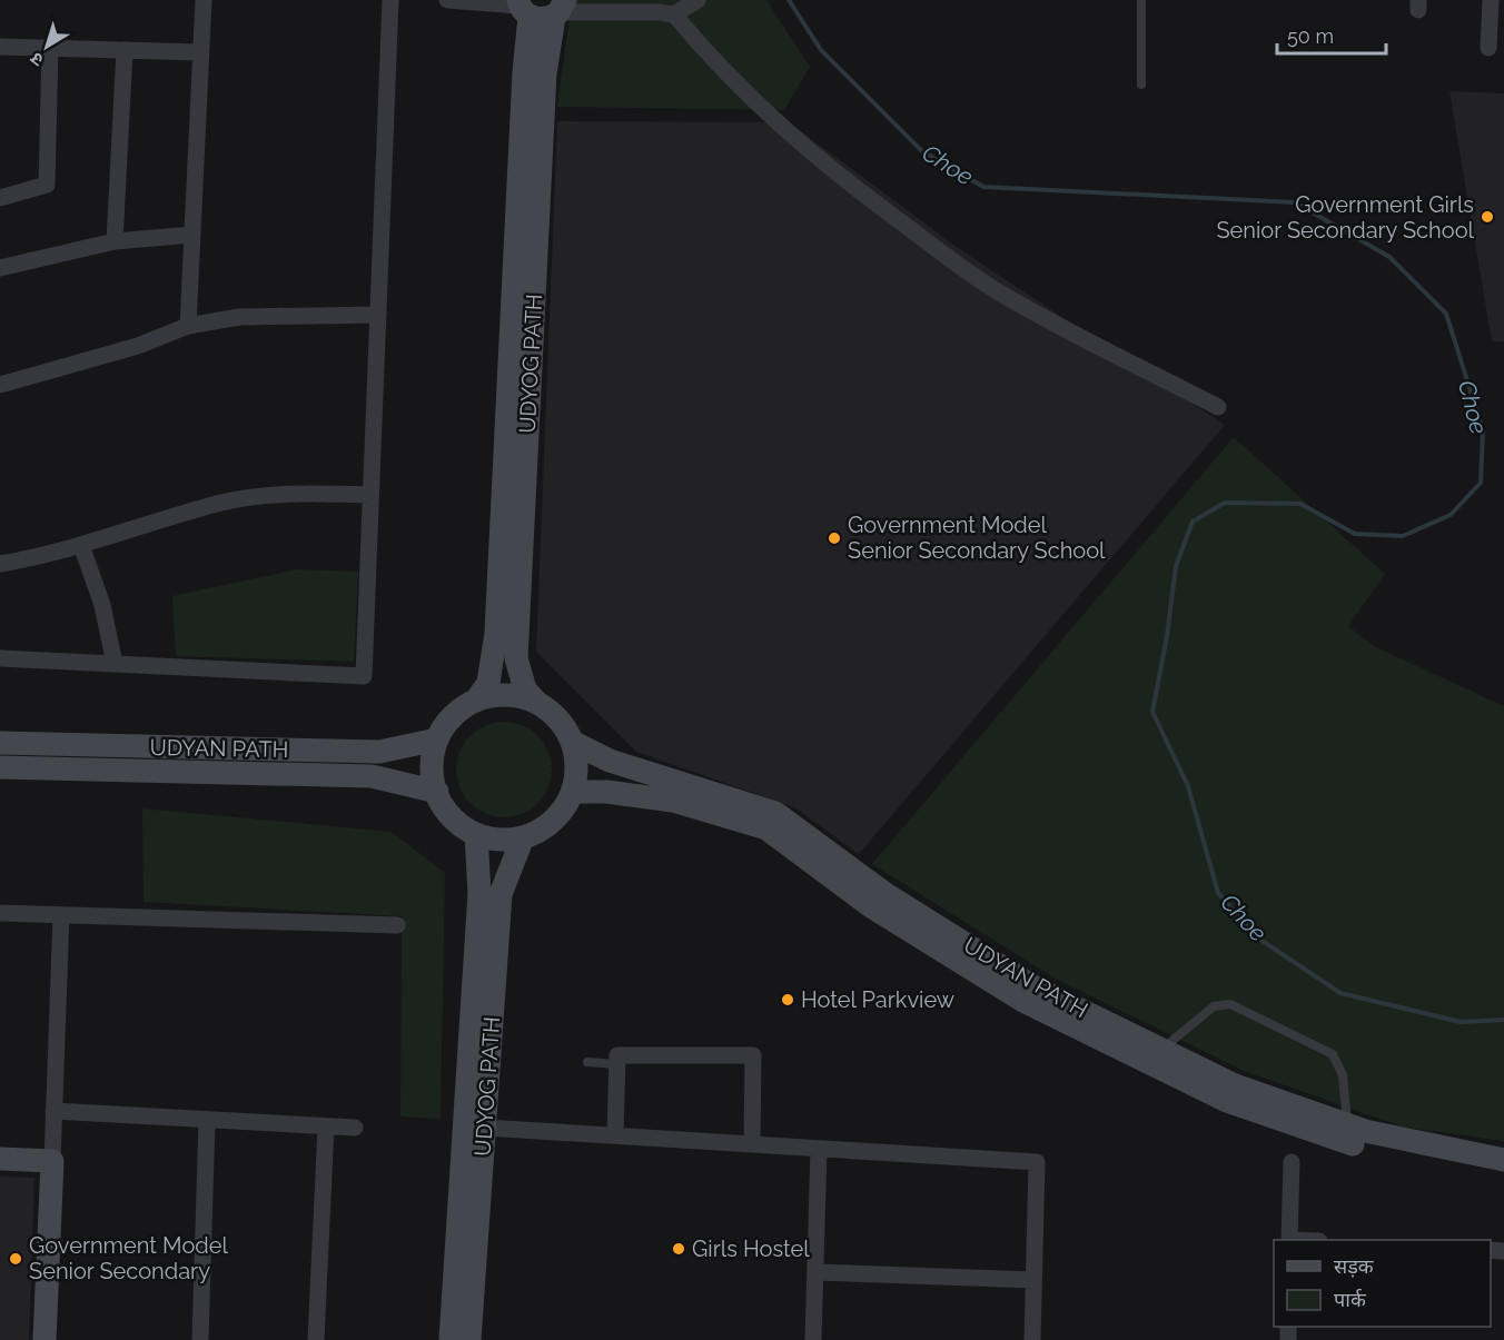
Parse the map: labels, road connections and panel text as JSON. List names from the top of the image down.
{
  "streets": {
    "main road": ["UDYOG PATH", "UDYAN PATH"]
  },
  "crossings": [
    ["UDYOG PATH", "UDYAN PATH"]
  ],
  "water": ["Choe"],
  "places": [
    "Government Girls Senior Secondary School",
    "Government Model Senior Secondary School",
    "Hotel Parkview",
    "Girls Hostel",
    "Government Model Senior Secondary"
  ],
  "legend": ["सड़क", "पार्क"],
  "scale_bar": "50 m",
  "north": "bottom left"
}
